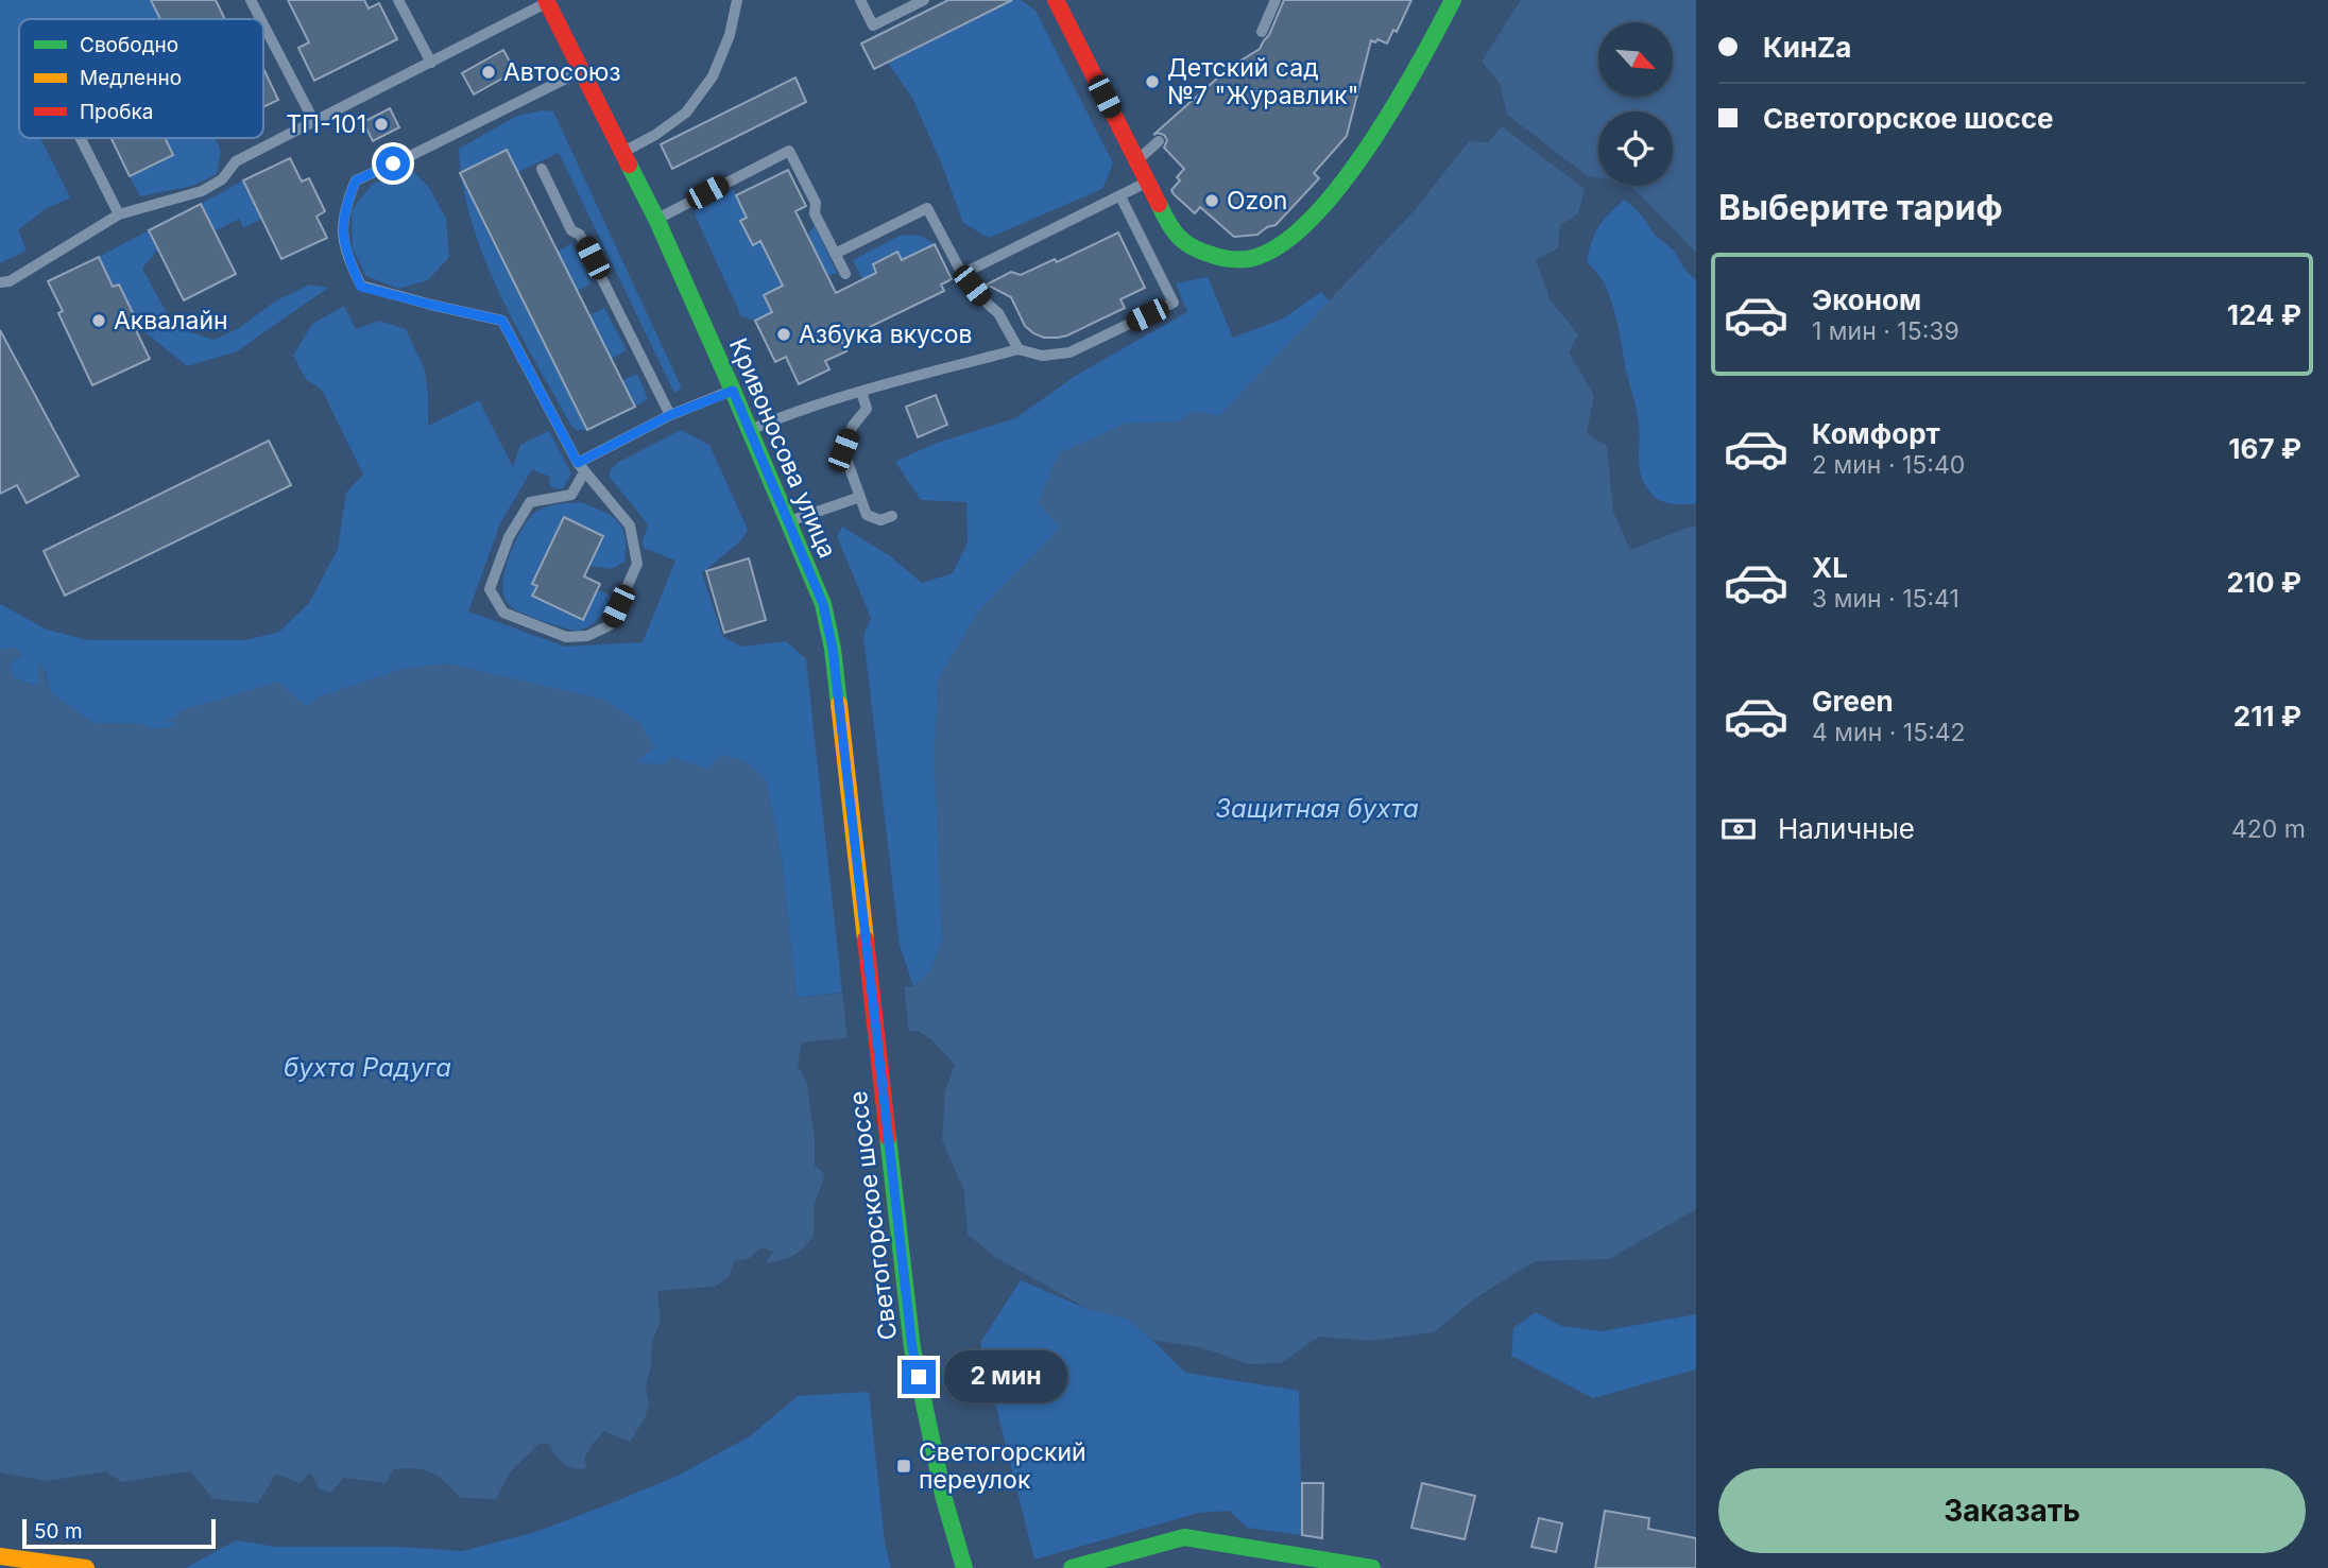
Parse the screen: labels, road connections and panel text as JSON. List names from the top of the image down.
{
  "streets": {
    "main road": ["Кривоносова улица", "Светогорское шоссе"]
  },
  "crossings": [
    ["Кривоносова улица", "Светогорское шоссе"]
  ],
  "water": ["Защитная бухта", "бухта Радуга"],
  "places": {
    "other": [
      "Автосоюз",
      "Детский сад №7 \"Журавлик\"",
      "ТП-101",
      "Ozon",
      "Аквалайн",
      "Азбука вкусов"
    ],
    "transit": ["Светогорский переулок"]
  },
  "legend": ["Свободно", "Медленно", "Пробка"],
  "scale_bar": "50 m",
  "north": "bottom right",
  "page": {
    "banner": ["КинZa", "Светогорское шоссе"],
    "heading": "Выберите тариф",
    "list": [
      {
        "name": "Эконом",
        "note": "1 мин · 15:39",
        "value": "124 ₽"
      },
      {
        "name": "Комфорт",
        "note": "2 мин · 15:40",
        "value": "167 ₽"
      },
      {
        "name": "XL",
        "note": "3 мин · 15:41",
        "value": "210 ₽"
      },
      {
        "name": "Green",
        "note": "4 мин · 15:42",
        "value": "211 ₽"
      }
    ],
    "pay": ["Наличные", "420 m"],
    "bubble": "2 мин",
    "buttons": "Заказать",
    "scale": "50 m"
  }
}
